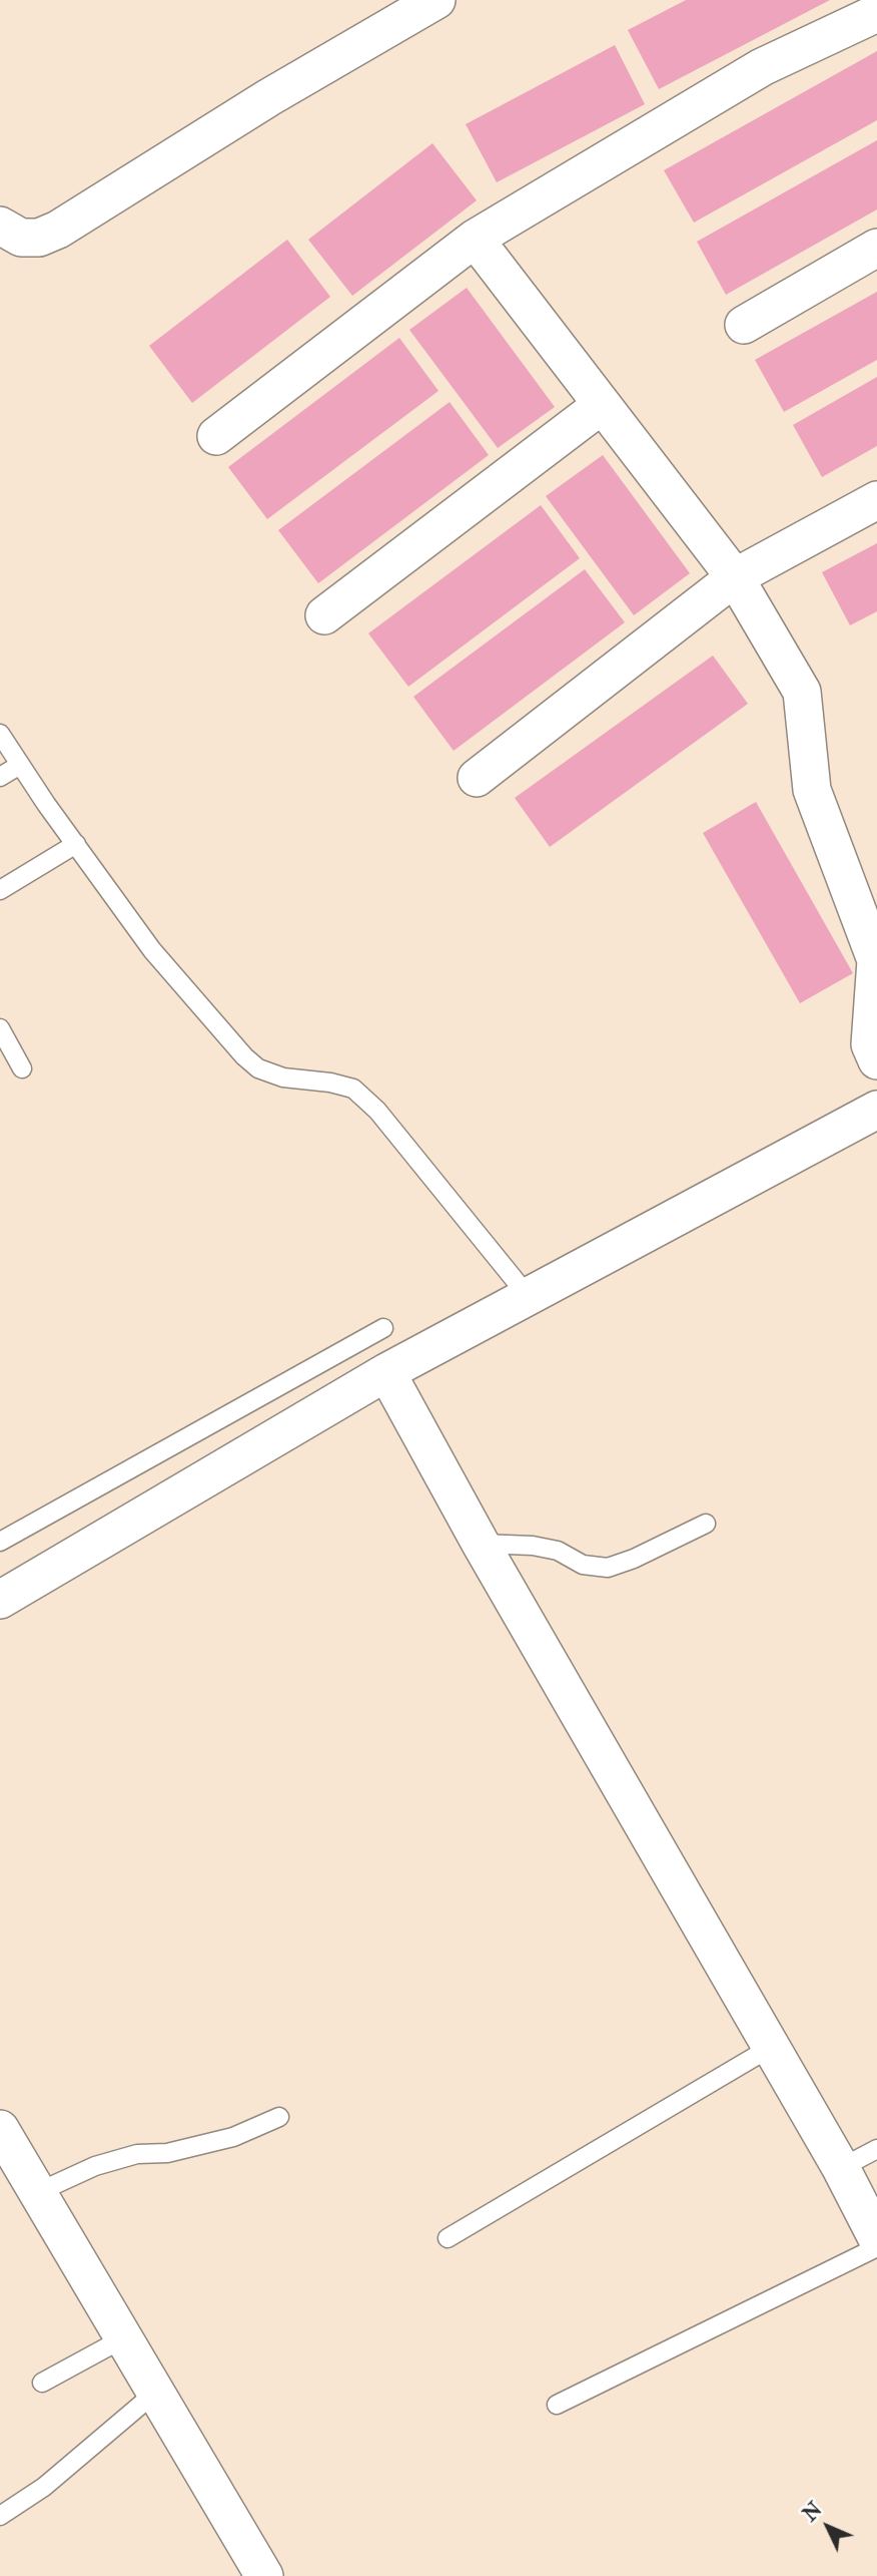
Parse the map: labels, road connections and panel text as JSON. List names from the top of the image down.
{
  "north": "top left"
}
